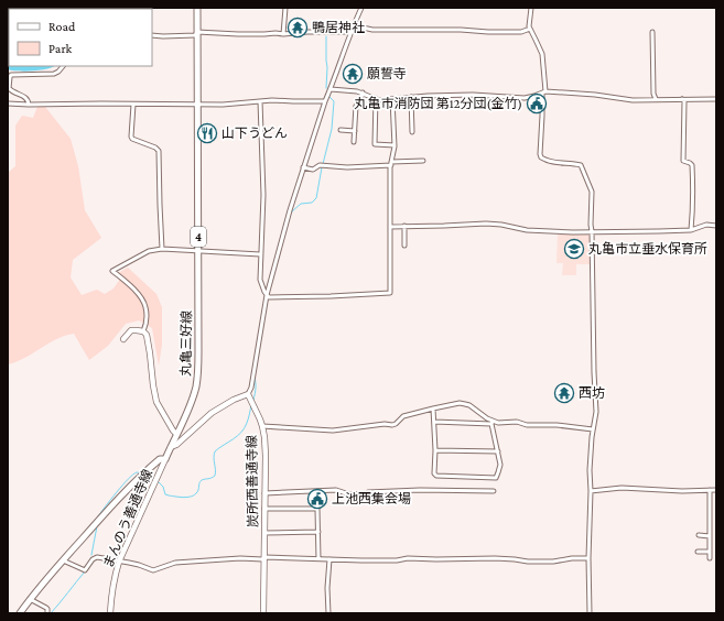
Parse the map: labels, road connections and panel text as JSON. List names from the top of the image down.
{
  "streets": {
    "main road": [
      "4",
      "丸亀三好線",
      "炭所西善通寺線",
      "まんのう善通寺線"
    ]
  },
  "crossings": [
    ["丸亀三好線", "まんのう善通寺線"]
  ],
  "places": {
    "temple": ["鴨居神社", "願誓寺", "西坊"],
    "public building": ["丸亀市消防団 第12分団(金竹)", "上池西集会場"],
    "restaurant": ["山下うどん"],
    "school or university": ["丸亀市立垂水保育所"]
  },
  "legend": ["Road", "Park"]
}
